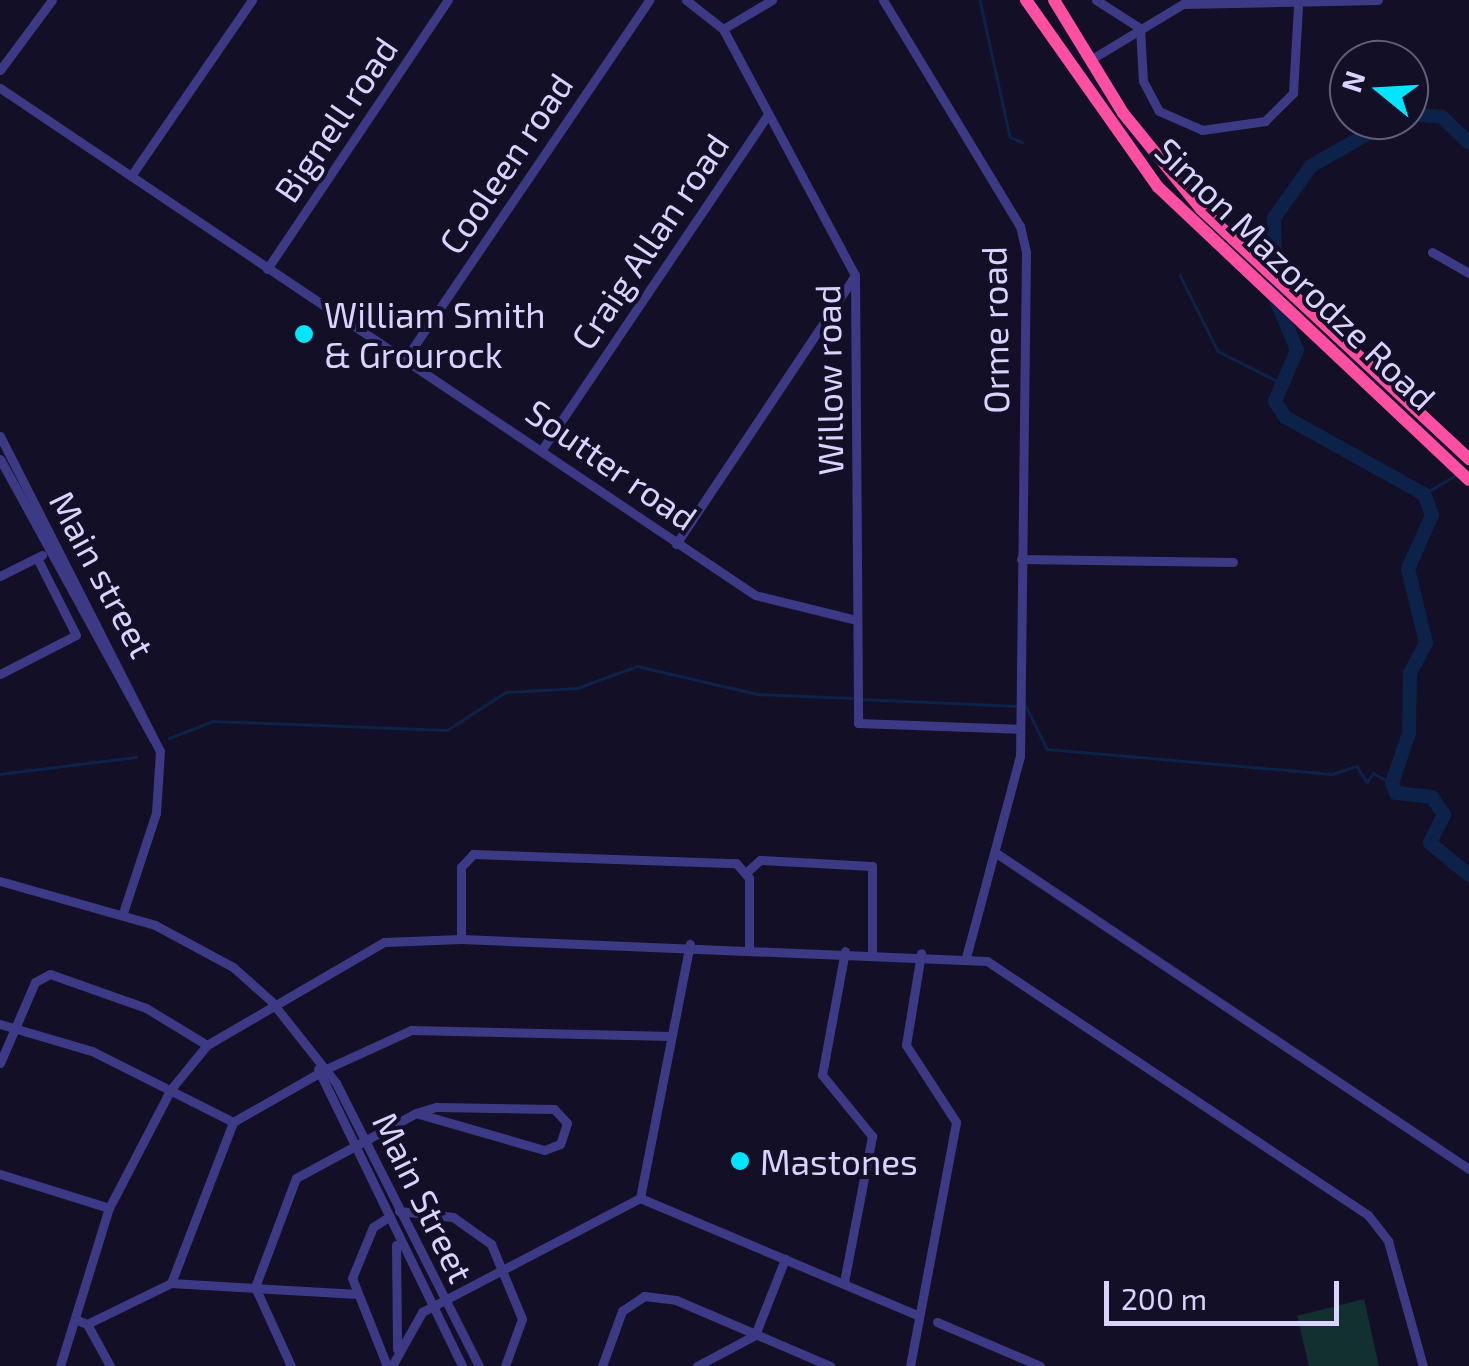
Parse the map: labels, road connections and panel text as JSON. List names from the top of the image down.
{
  "streets": {
    "highway": ["Simon Mazorodze Road"],
    "street": [
      "Bignell road",
      "Cooleen road",
      "Craig Allan road",
      "Orme road",
      "Willow road",
      "Soutter road",
      "Main street",
      "Main Street"
    ]
  },
  "crossings": [
    ["Bignell road", "Soutter road"],
    ["Cooleen road", "Soutter road"],
    ["Craig Allan road", "Willow road"],
    ["Craig Allan road", "Soutter road"],
    ["Orme road", "Willow road"],
    ["Willow road", "Soutter road"],
    ["Main street", "Main Street"]
  ],
  "places": ["William Smith & Grourock", "Mastones"],
  "scale_bar": "200 m",
  "north": "left"
}
